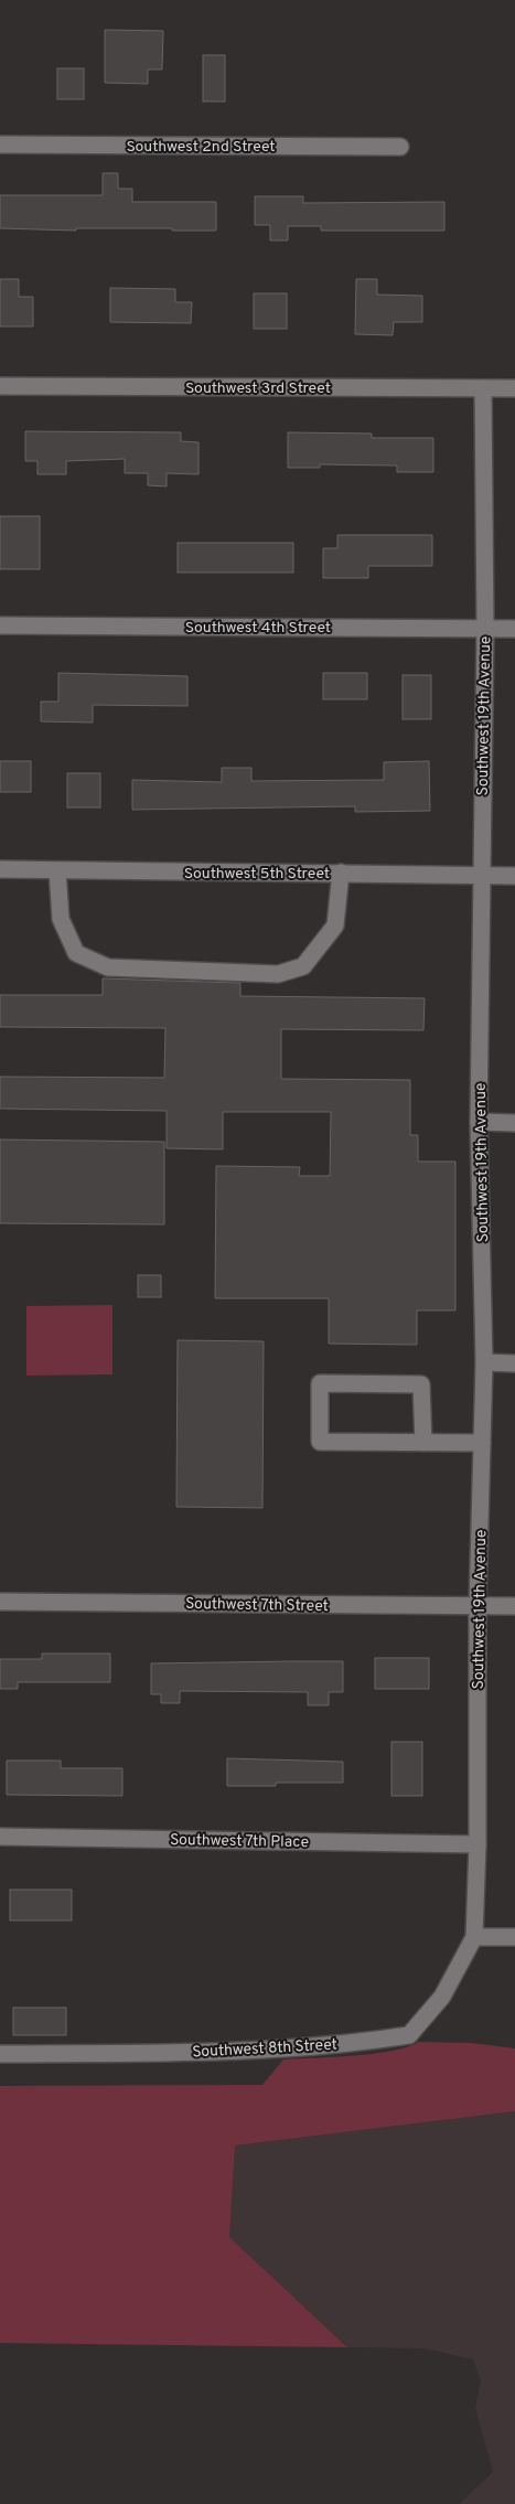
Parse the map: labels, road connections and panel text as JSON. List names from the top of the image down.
{
  "streets": {
    "street": [
      "Southwest 2nd Street",
      "Southwest 3rd Street",
      "Southwest 4th Street",
      "Southwest 19th Avenue",
      "Southwest 5th Street",
      "Southwest 7th Street",
      "Southwest 7th Place",
      "Southwest 8th Street"
    ]
  },
  "crossings": [
    ["Southwest 3rd Street", "Southwest 19th Avenue"],
    ["Southwest 4th Street", "Southwest 19th Avenue"],
    ["Southwest 19th Avenue", "Southwest 5th Street"],
    ["Southwest 19th Avenue", "Southwest 7th Street"],
    ["Southwest 19th Avenue", "Southwest 7th Place"],
    ["Southwest 19th Avenue", "Southwest 8th Street"]
  ]
}
